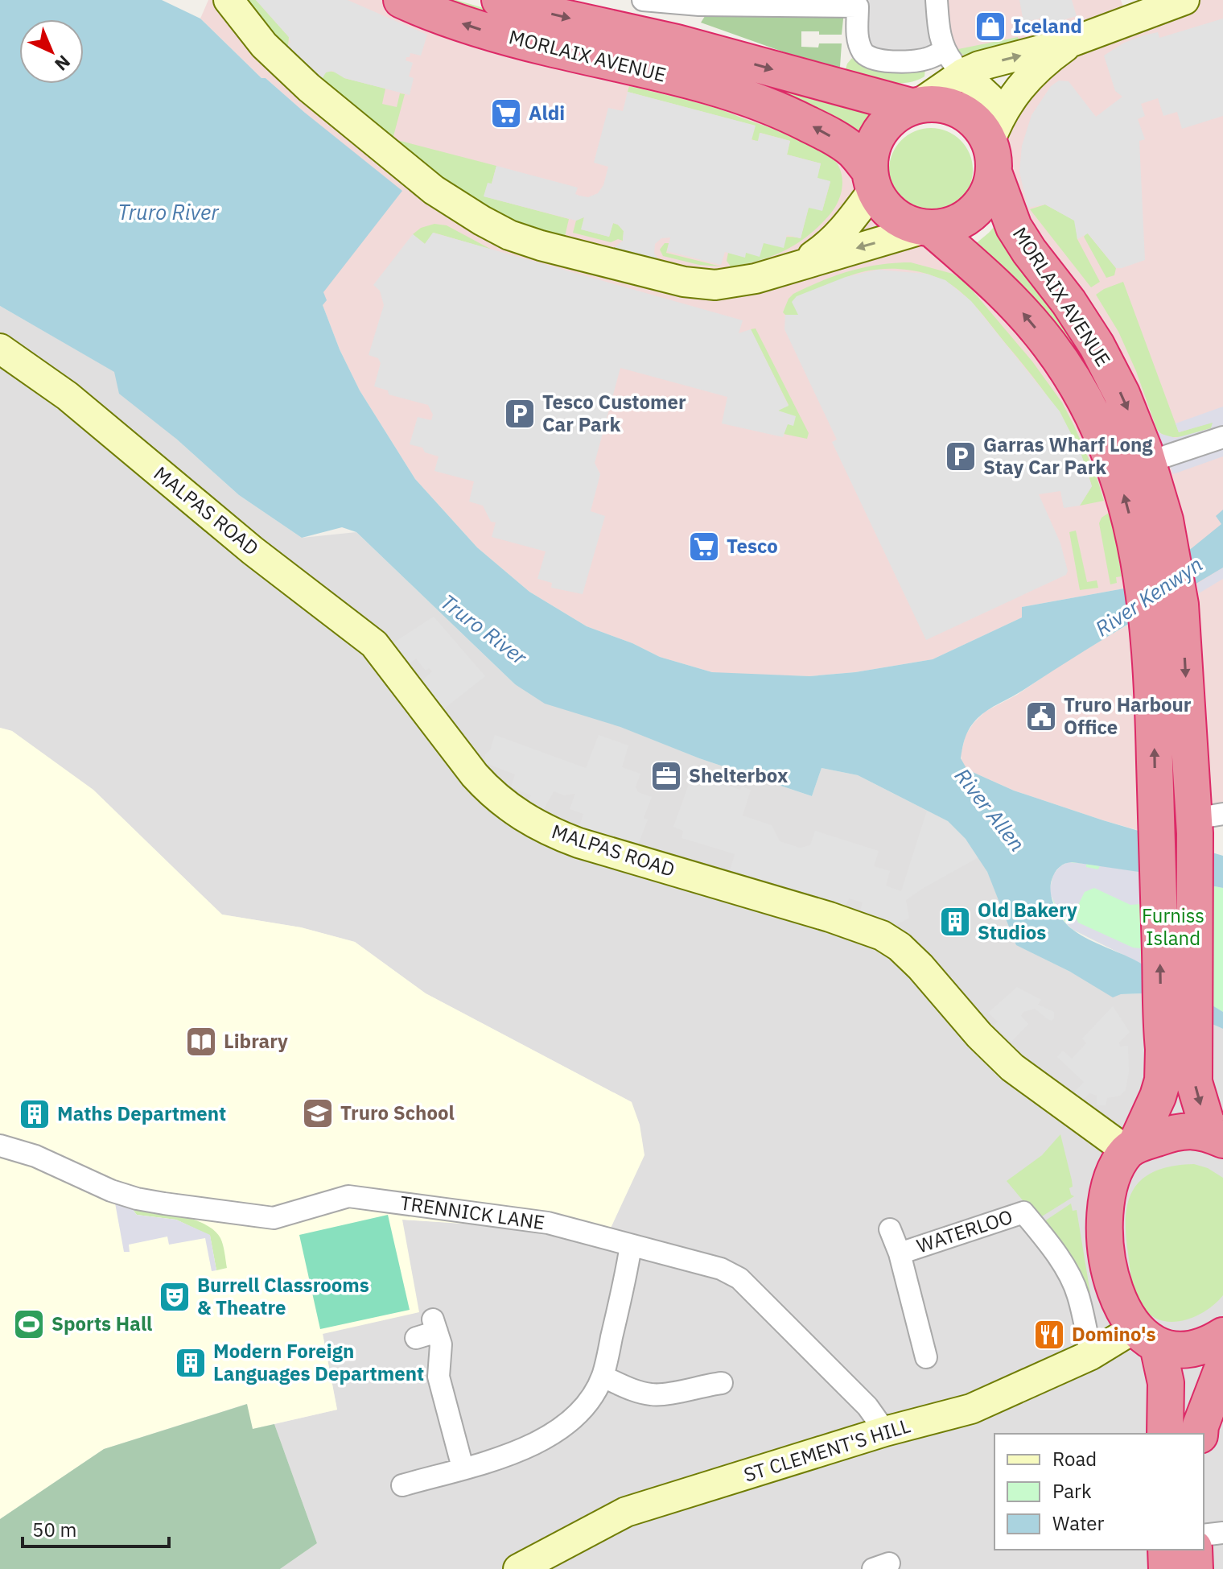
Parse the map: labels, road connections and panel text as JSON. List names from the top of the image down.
{
  "streets": {
    "highway": ["MORLAIX AVENUE"],
    "street": [
      "MALPAS ROAD",
      "TRENNICK LANE",
      "WATERLOO",
      "ST CLEMENT'S HILL"
    ]
  },
  "crossings": [
    ["MORLAIX AVENUE", "MALPAS ROAD"],
    ["MORLAIX AVENUE", "ST CLEMENT'S HILL"],
    ["TRENNICK LANE", "ST CLEMENT'S HILL"],
    ["WATERLOO", "ST CLEMENT'S HILL"]
  ],
  "water": ["Truro River", "River Kenwyn", "River Allen"],
  "parks": ["Furniss Island"],
  "places": {
    "shop": ["Iceland"],
    "supermarket": ["Aldi", "Tesco"],
    "parking": ["Tesco Customer Car Park", "Garras Wharf Long Stay Car Park"],
    "public building": ["Truro Harbour Office"],
    "office": ["Shelterbox"],
    "building": ["Old Bakery Studios", "Maths Department", "Modern Foreign Languages Department"],
    "library": ["Library"],
    "school or university": ["Truro School"],
    "theatre": ["Burrell Classrooms & Theatre"],
    "sports": ["Sports Hall"],
    "restaurant": ["Domino's"]
  },
  "legend": ["Road", "Park", "Water"],
  "scale_bar": "50 m",
  "north": "bottom right"
}
